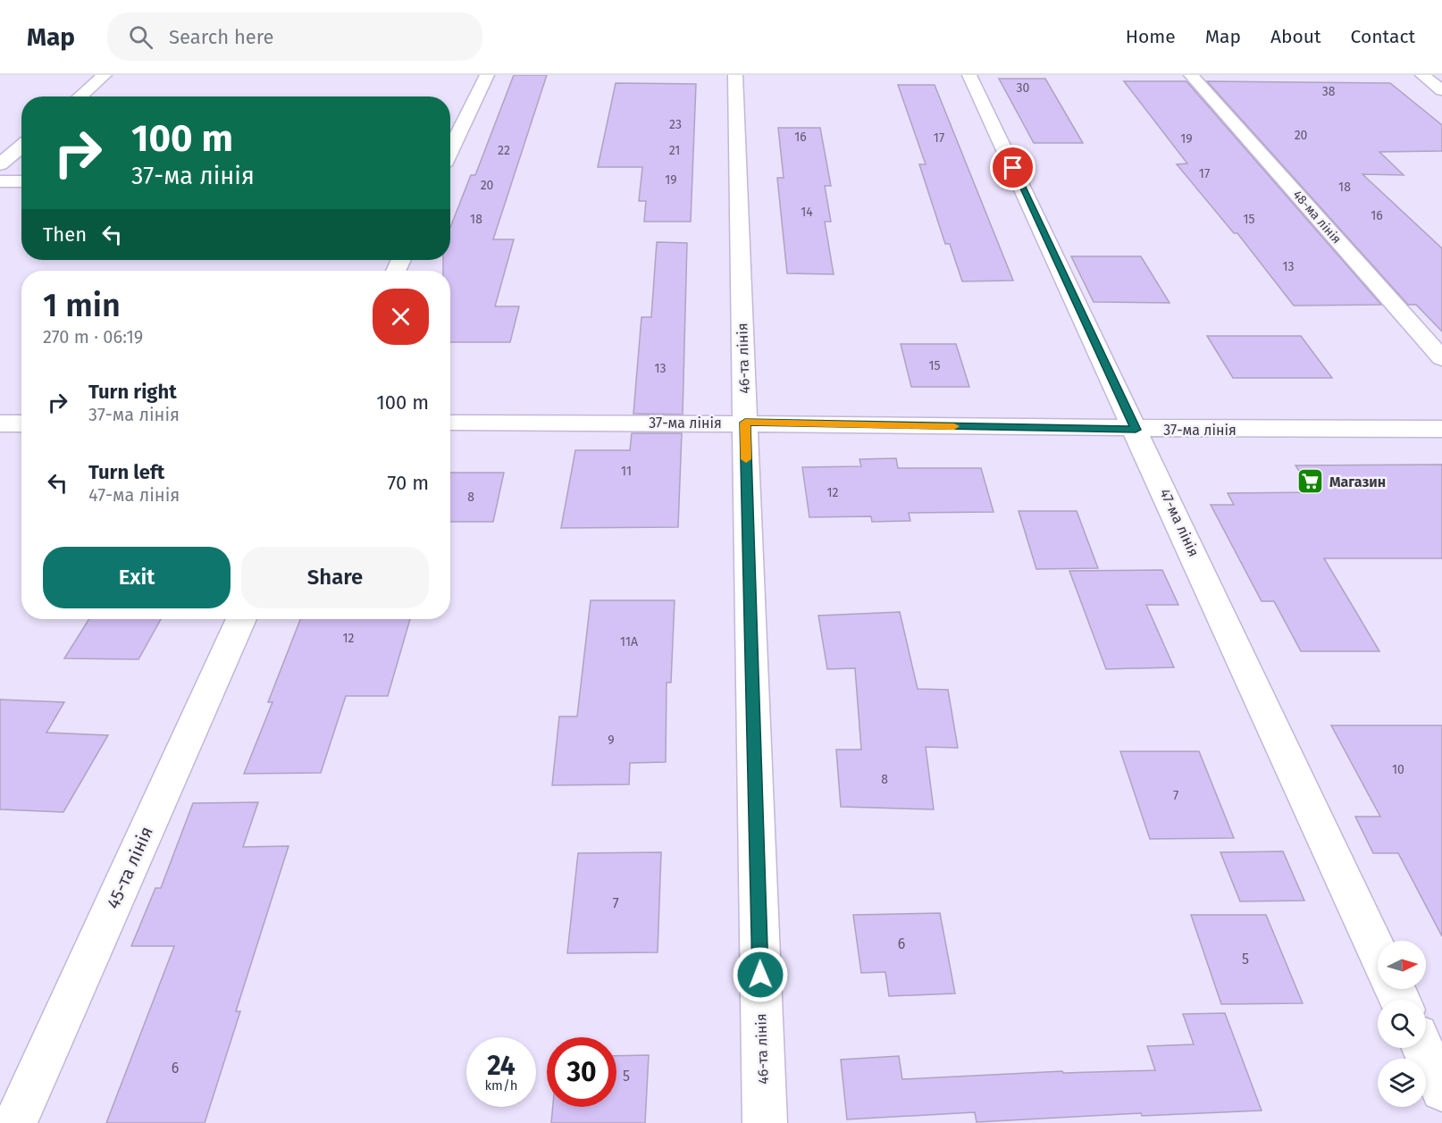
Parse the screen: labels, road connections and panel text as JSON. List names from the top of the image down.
{
  "streets": {
    "street": [
      "48-ма лінія",
      "46-та лінія",
      "37-ма лінія",
      "47-ма лінія",
      "45-та лінія"
    ]
  },
  "crossings": [
    ["46-та лінія", "37-ма лінія"],
    ["37-ма лінія", "47-ма лінія"]
  ],
  "places": {
    "supermarket": ["Магазин"]
  },
  "house_numbers": [
    "30",
    "38",
    "23",
    "20",
    "16",
    "17",
    "19",
    "22",
    "21",
    "17",
    "19",
    "20",
    "18",
    "14",
    "16",
    "18",
    "15",
    "13",
    "15",
    "13",
    "11",
    "12",
    "8",
    "12",
    "11А",
    "9",
    "10",
    "8",
    "7",
    "7",
    "6",
    "5",
    "6",
    "5"
  ],
  "north": "right",
  "page": {
    "header": "Map",
    "search": "Search here",
    "nav": [
      "Home",
      "Map",
      "About",
      "Contact"
    ],
    "turn": ["100 m", "37-ма лінія"],
    "then": "Then",
    "heading": ["1 min", "270 m · 06:19"],
    "list": [
      {
        "name": "Turn right",
        "note": "37-ма лінія",
        "value": "100 m"
      },
      {
        "name": "Turn left",
        "note": "47-ма лінія",
        "value": "70 m"
      }
    ],
    "buttons": ["Exit", "Share"],
    "speed": "24 km/h",
    "limit": "30"
  }
}
